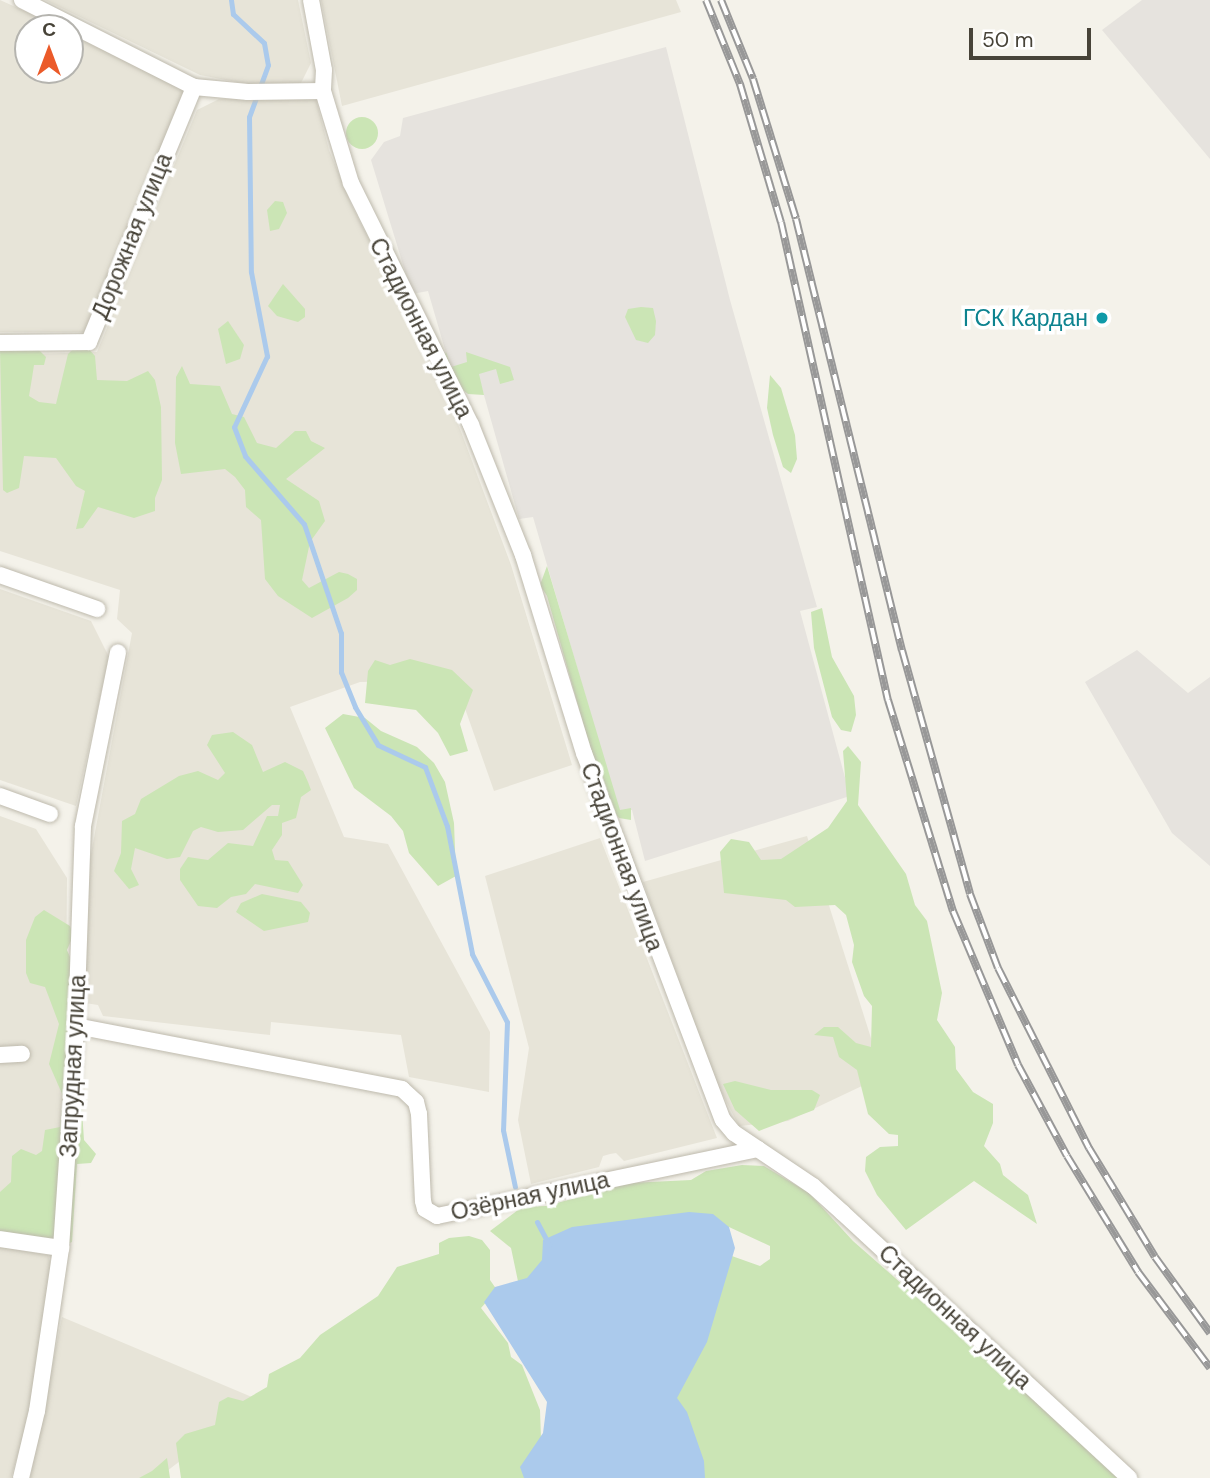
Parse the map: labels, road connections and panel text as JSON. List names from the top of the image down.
{
  "streets": {
    "street": [
      "Дорожная улица",
      "Стадионная улица",
      "Запрудная улица",
      "Озёрная улица"
    ]
  },
  "crossings": [
    ["Стадионная улица", "Озёрная улица"],
    ["Запрудная улица", "Озёрная улица"]
  ],
  "places": ["ГСК Кардан"],
  "scale_bar": "50 m",
  "north": "top"
}
